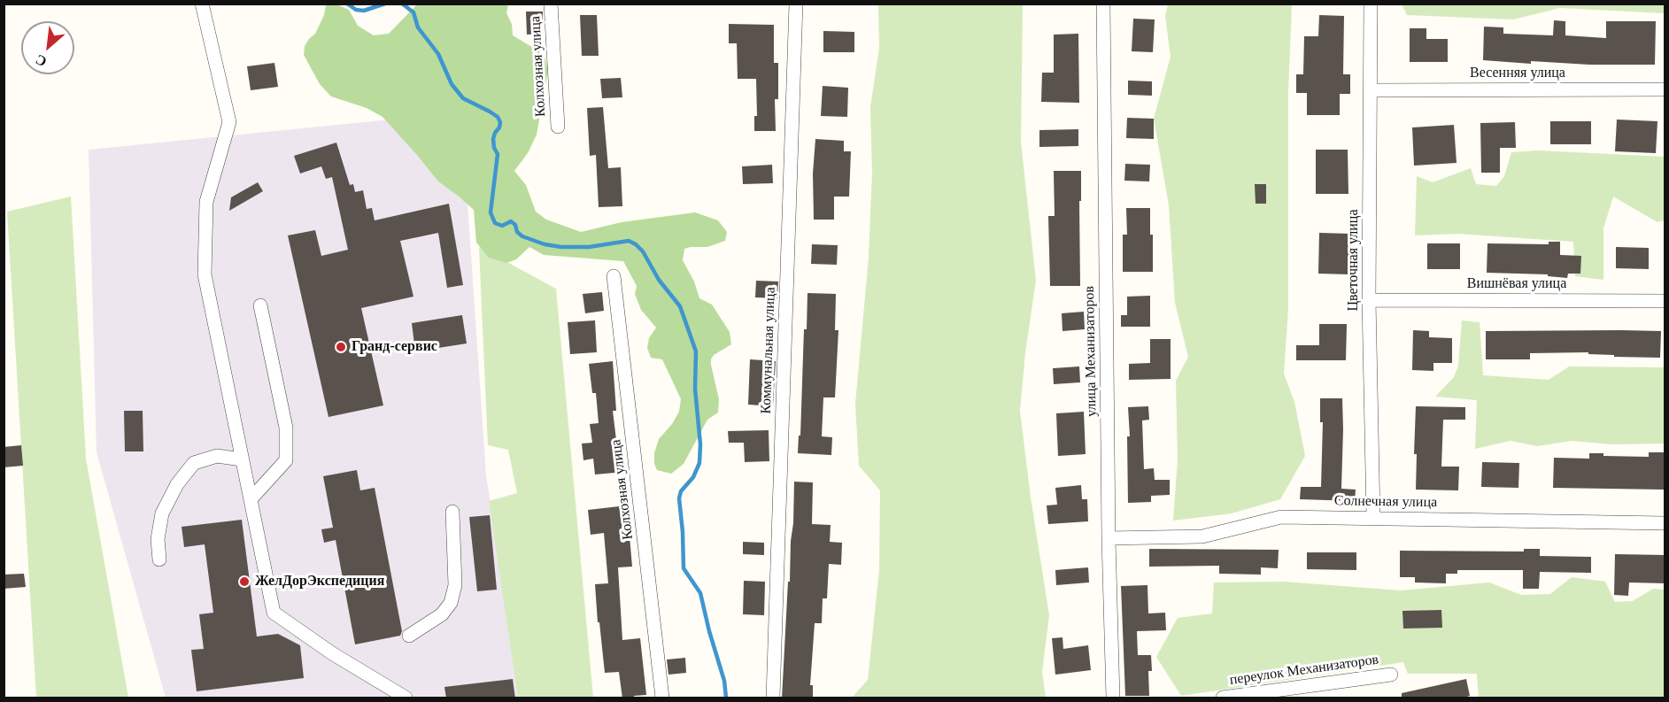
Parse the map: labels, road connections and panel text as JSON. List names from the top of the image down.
{
  "streets": {
    "street": [
      "Колхозная улица",
      "Весенняя улица",
      "Цветочная улица",
      "Вишнёвая улица",
      "Коммунальная улица",
      "улица Механизаторов",
      "Солнечная улица",
      "переулок Механизаторов"
    ]
  },
  "crossings": [
    ["Весенняя улица", "Цветочная улица"],
    ["Цветочная улица", "Вишнёвая улица"],
    ["Цветочная улица", "Солнечная улица"],
    ["улица Механизаторов", "Солнечная улица"]
  ],
  "places": ["Гранд-сервис", "ЖелДорЭкспедиция"],
  "north": "bottom left"
}
